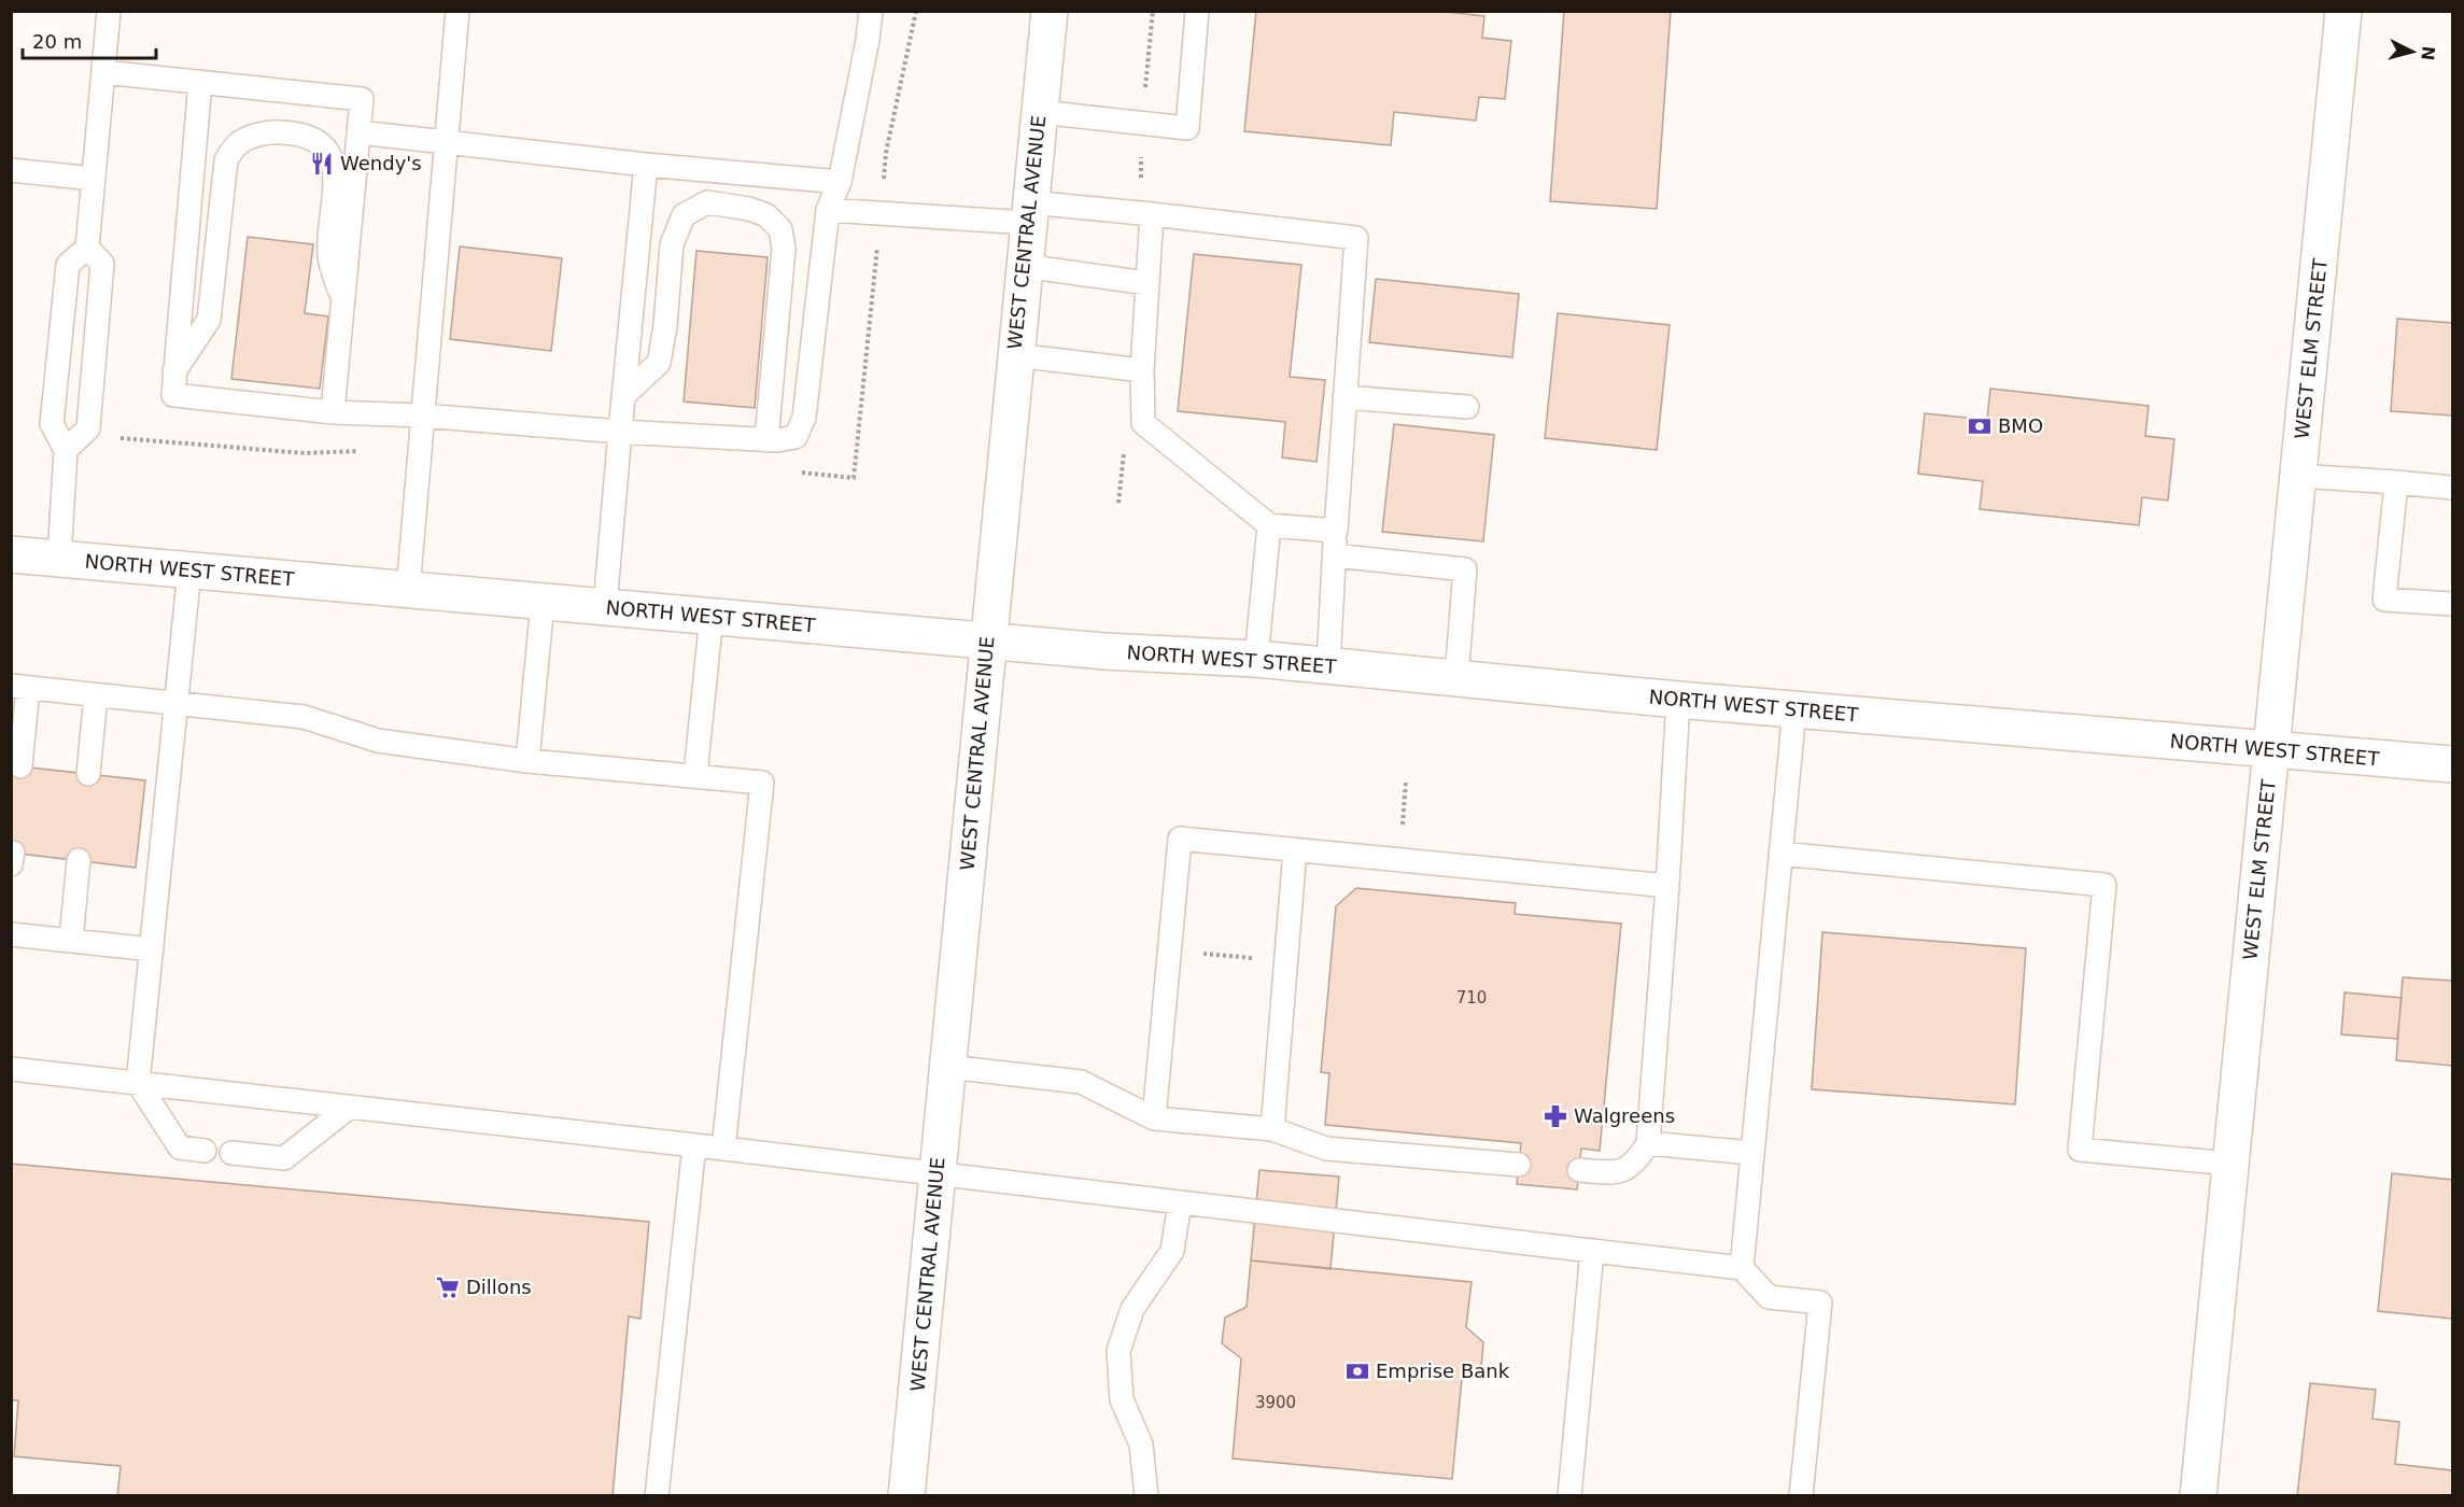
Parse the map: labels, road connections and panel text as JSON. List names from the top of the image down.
{
  "streets": {
    "main road": ["WEST CENTRAL AVENUE", "WEST ELM STREET", "NORTH WEST STREET"]
  },
  "crossings": [
    ["WEST CENTRAL AVENUE", "NORTH WEST STREET"],
    ["WEST ELM STREET", "NORTH WEST STREET"]
  ],
  "places": {
    "restaurant": ["Wendy's"],
    "bank": ["BMO", "Emprise Bank"],
    "pharmacy": ["Walgreens"],
    "supermarket": ["Dillons"]
  },
  "house_numbers": ["710", "3900"],
  "scale_bar": "20 m",
  "north": "right"
}
